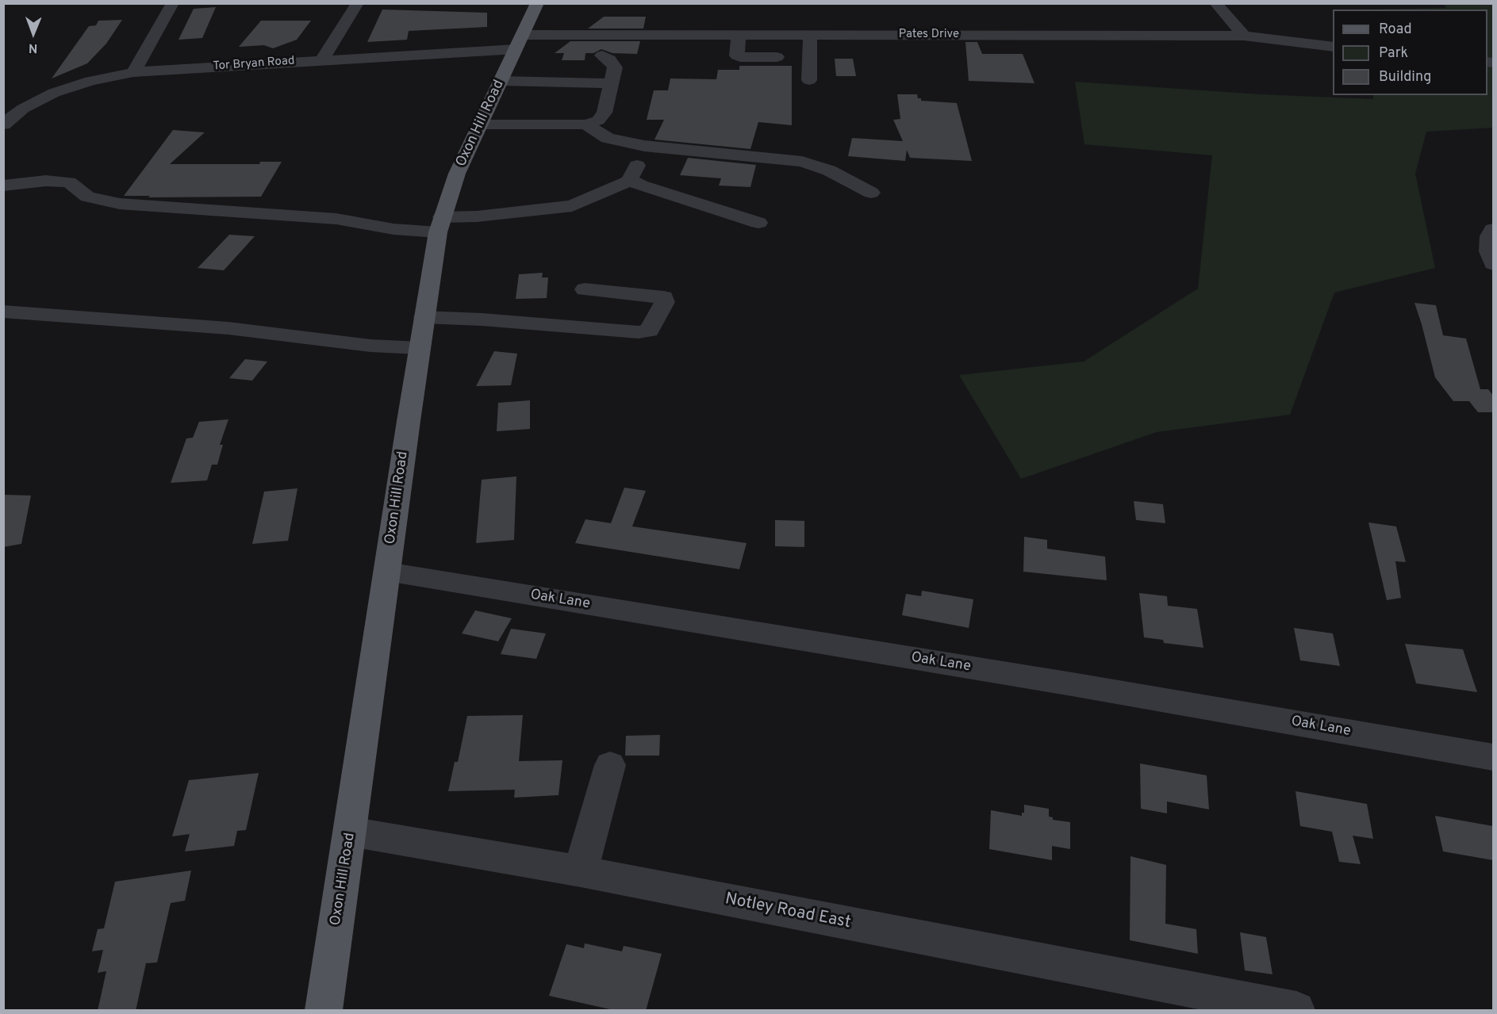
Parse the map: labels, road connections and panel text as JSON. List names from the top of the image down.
{
  "streets": {
    "main road": ["Oxon Hill Road"],
    "street": [
      "Pates Drive",
      "Tor Bryan Road",
      "Oak Lane",
      "Notley Road East"
    ]
  },
  "crossings": [
    ["Pates Drive", "Tor Bryan Road"],
    ["Pates Drive", "Oxon Hill Road"],
    ["Tor Bryan Road", "Oxon Hill Road"],
    ["Oxon Hill Road", "Oak Lane"],
    ["Oxon Hill Road", "Notley Road East"]
  ],
  "legend": ["Road", "Park", "Building"],
  "north": "bottom"
}
